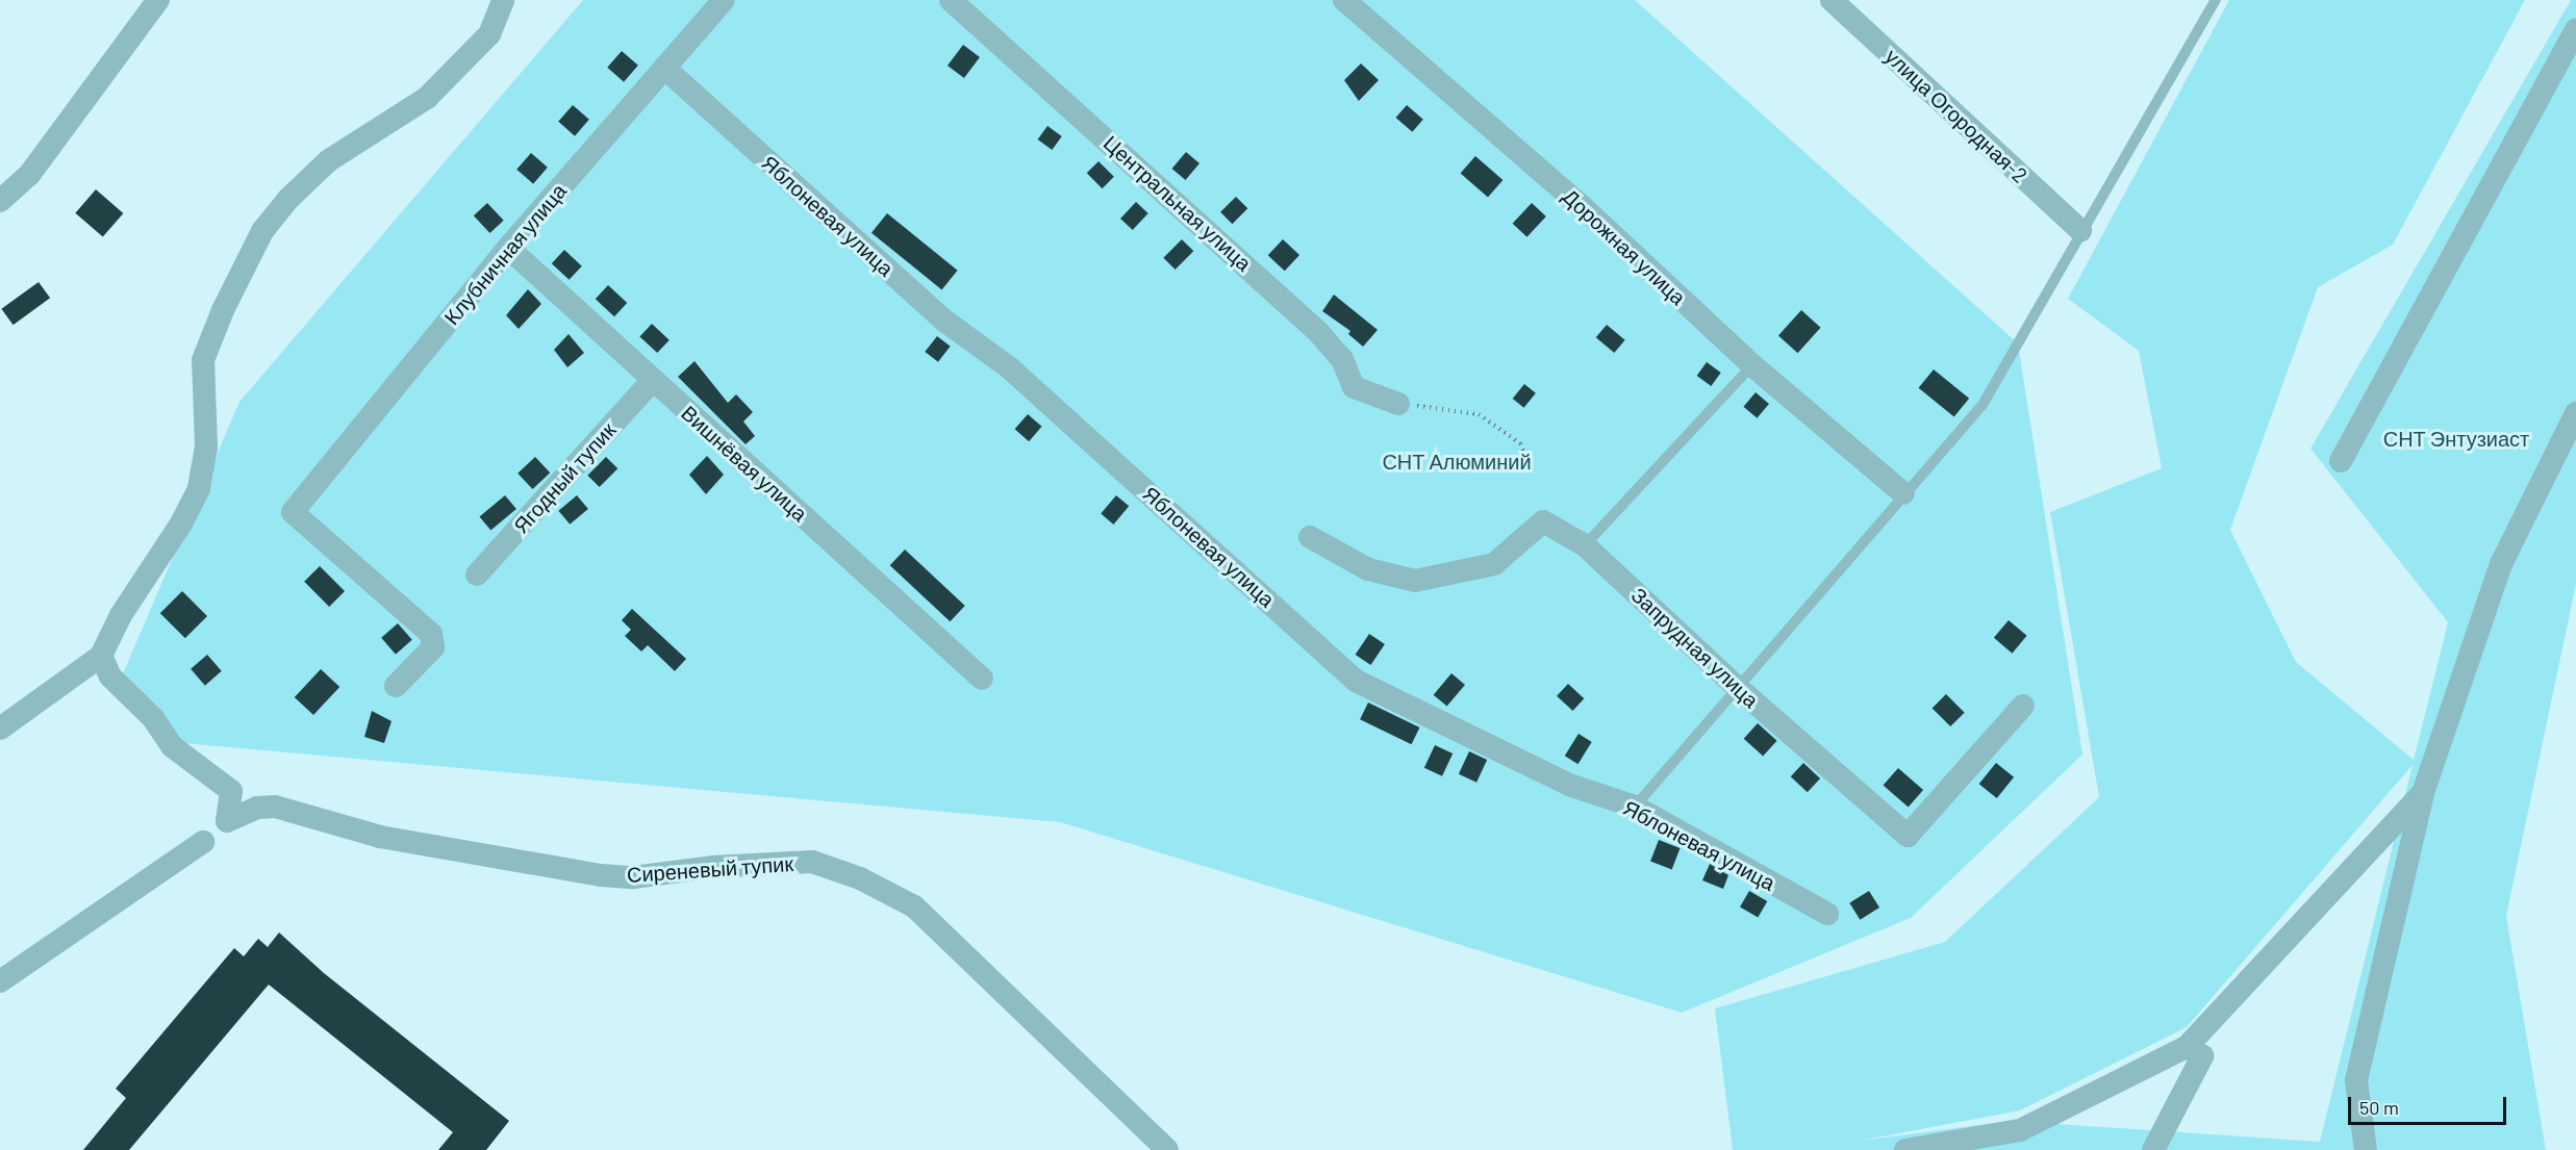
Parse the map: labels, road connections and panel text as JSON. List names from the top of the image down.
{
  "streets": {
    "street": [
      "улица Огородная-2",
      "Центральная улица",
      "Яблоневая улица",
      "Дорожная улица",
      "Клубничная улица",
      "Вишнёвая улица",
      "Ягодный тупик",
      "Запрудная улица",
      "Сиреневый тупик"
    ]
  },
  "crossings": [
    ["Яблоневая улица", "Клубничная улица"],
    ["Клубничная улица", "Вишнёвая улица"],
    ["Вишнёвая улица", "Ягодный тупик"]
  ],
  "parks": ["СНТ Энтузиаст", "СНТ Алюминий"],
  "scale_bar": "50 m"
}
